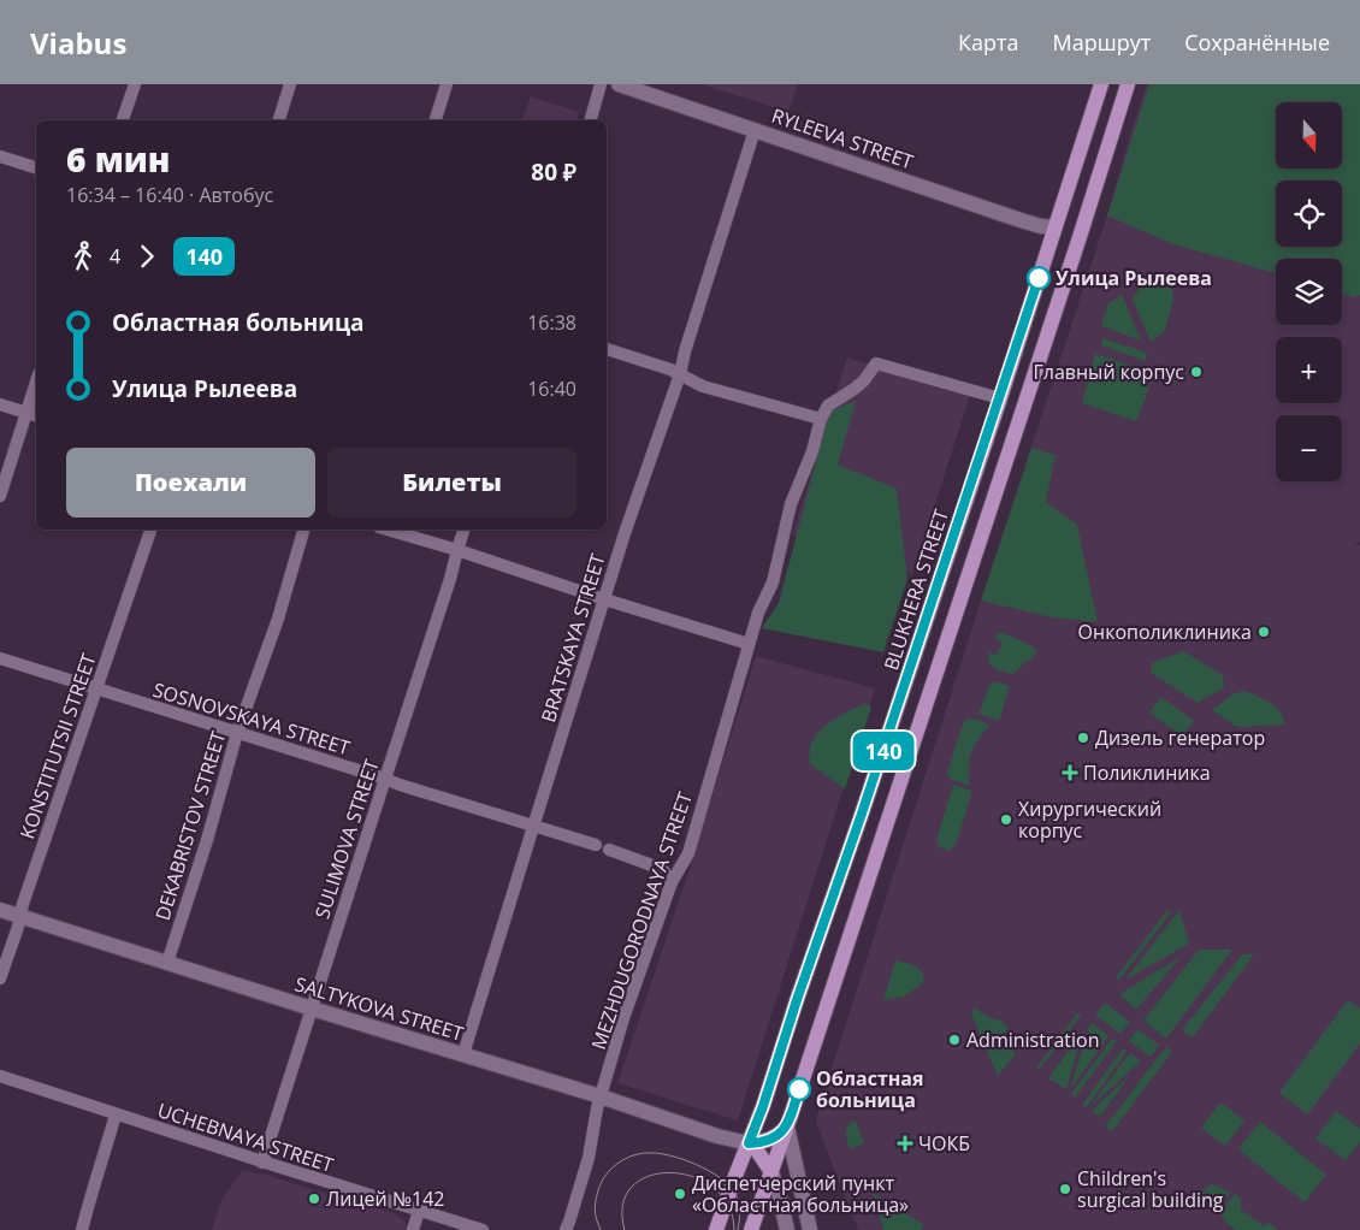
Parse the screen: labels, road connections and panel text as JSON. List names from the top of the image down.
{
  "streets": {
    "main road": ["RYLEEVA STREET", "BLUKHERA STREET", "SALTYKOVA STREET"],
    "street": [
      "BRATSKAYA STREET",
      "SOSNOVSKAYA STREET",
      "KONSTITUTSII STREET",
      "DEKABRISTOV STREET",
      "SULIMOVA STREET",
      "MEZHDUGORODNAYA STREET",
      "UCHEBNAYA STREET"
    ]
  },
  "crossings": [
    ["RYLEEVA STREET", "BLUKHERA STREET"],
    ["RYLEEVA STREET", "BRATSKAYA STREET"],
    ["BLUKHERA STREET", "SALTYKOVA STREET"],
    ["BRATSKAYA STREET", "SOSNOVSKAYA STREET"],
    ["BRATSKAYA STREET", "SALTYKOVA STREET"],
    ["SOSNOVSKAYA STREET", "KONSTITUTSII STREET"],
    ["SOSNOVSKAYA STREET", "DEKABRISTOV STREET"],
    ["SOSNOVSKAYA STREET", "SULIMOVA STREET"],
    ["SOSNOVSKAYA STREET", "MEZHDUGORODNAYA STREET"],
    ["KONSTITUTSII STREET", "SALTYKOVA STREET"],
    ["DEKABRISTOV STREET", "SALTYKOVA STREET"],
    ["SULIMOVA STREET", "SALTYKOVA STREET"],
    ["SULIMOVA STREET", "UCHEBNAYA STREET"],
    ["MEZHDUGORODNAYA STREET", "SALTYKOVA STREET"]
  ],
  "places": {
    "other": [
      "Улица Рылеева",
      "Главный корпус",
      "Онкополиклиника",
      "Дизель генератор",
      "Хирургический корпус",
      "Administration",
      "Областная больница",
      "Children's surgical building",
      "Диспетчерский пункт «Областная больница»",
      "Лицей №142"
    ],
    "health": ["Поликлиника", "ЧОКБ"]
  },
  "lines": ["bus line 140"],
  "north": "bottom",
  "page": {
    "header": "Viabus",
    "nav": ["Карта", "Маршрут", "Сохранённые"],
    "on_map": "140",
    "map_buttons": ["+", "−"],
    "heading": ["6 мин", "16:34 – 16:40 · Автобус", "80 ₽"],
    "legs": ["4", "140"],
    "list": [
      {
        "name": "Областная больница",
        "value": "16:38"
      },
      {
        "name": "Улица Рылеева",
        "value": "16:40"
      }
    ],
    "buttons": ["Поехали", "Билеты"]
  }
}
